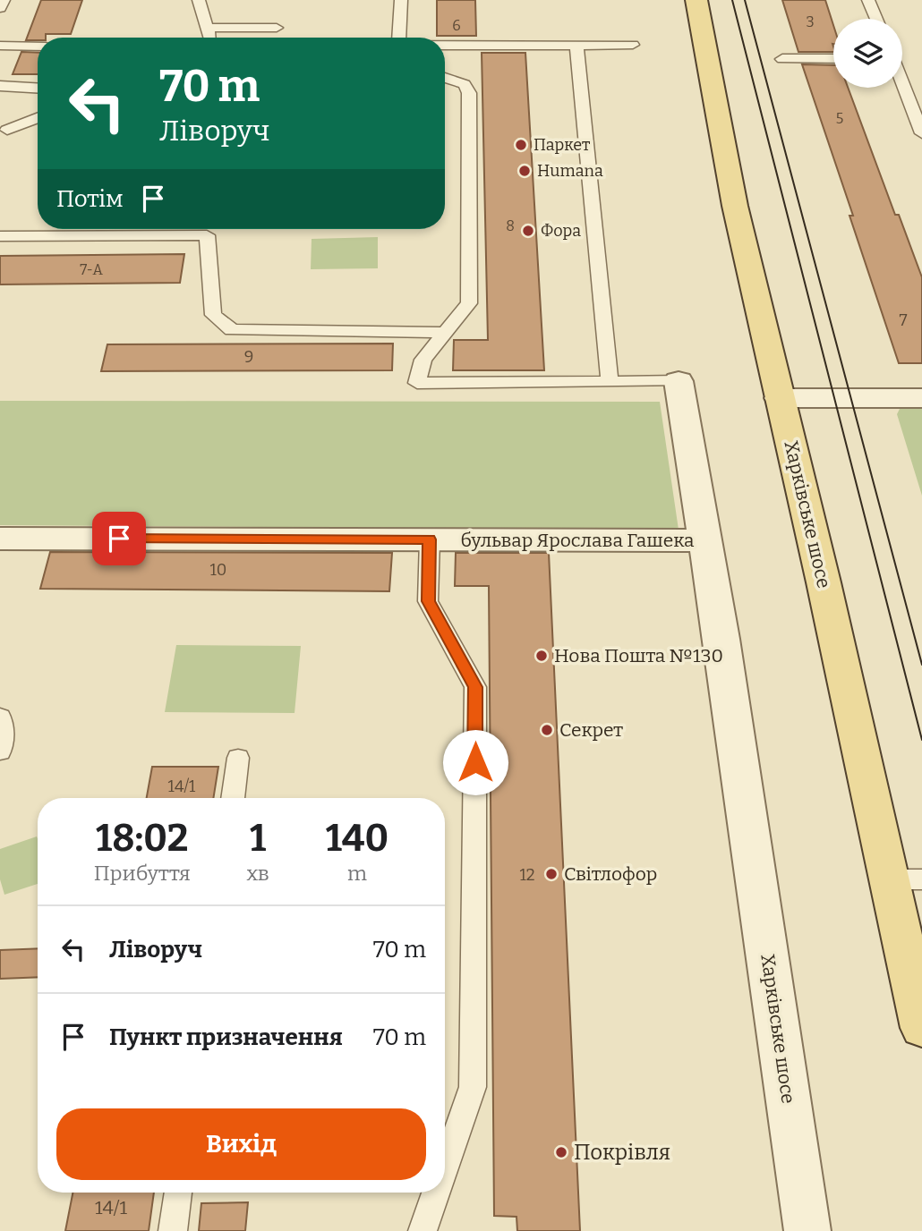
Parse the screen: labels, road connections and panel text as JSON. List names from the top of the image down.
{
  "streets": {
    "main road": ["Харківське шосе"],
    "street": ["бульвар Ярослава Гашека"]
  },
  "crossings": [
    ["Харківське шосе", "бульвар Ярослава Гашека"]
  ],
  "places": [
    "Паркет",
    "Humana",
    "Фора",
    "Нова Пошта №130",
    "Секрет",
    "Світлофор",
    "Покрівля"
  ],
  "house_numbers": [
    "3",
    "6",
    "5",
    "8",
    "7-А",
    "7",
    "9",
    "10",
    "14/1",
    "12",
    "14/1"
  ],
  "page": {
    "turn": ["70 m", "Ліворуч"],
    "then": "Потім",
    "eta": [
      "18:02",
      "Прибуття",
      "1",
      "хв",
      "140",
      "m"
    ],
    "list": [
      {
        "name": "Ліворуч",
        "value": "70 m"
      },
      {
        "name": "Пункт призначення",
        "value": "70 m"
      }
    ],
    "buttons": "Вихід"
  }
}
